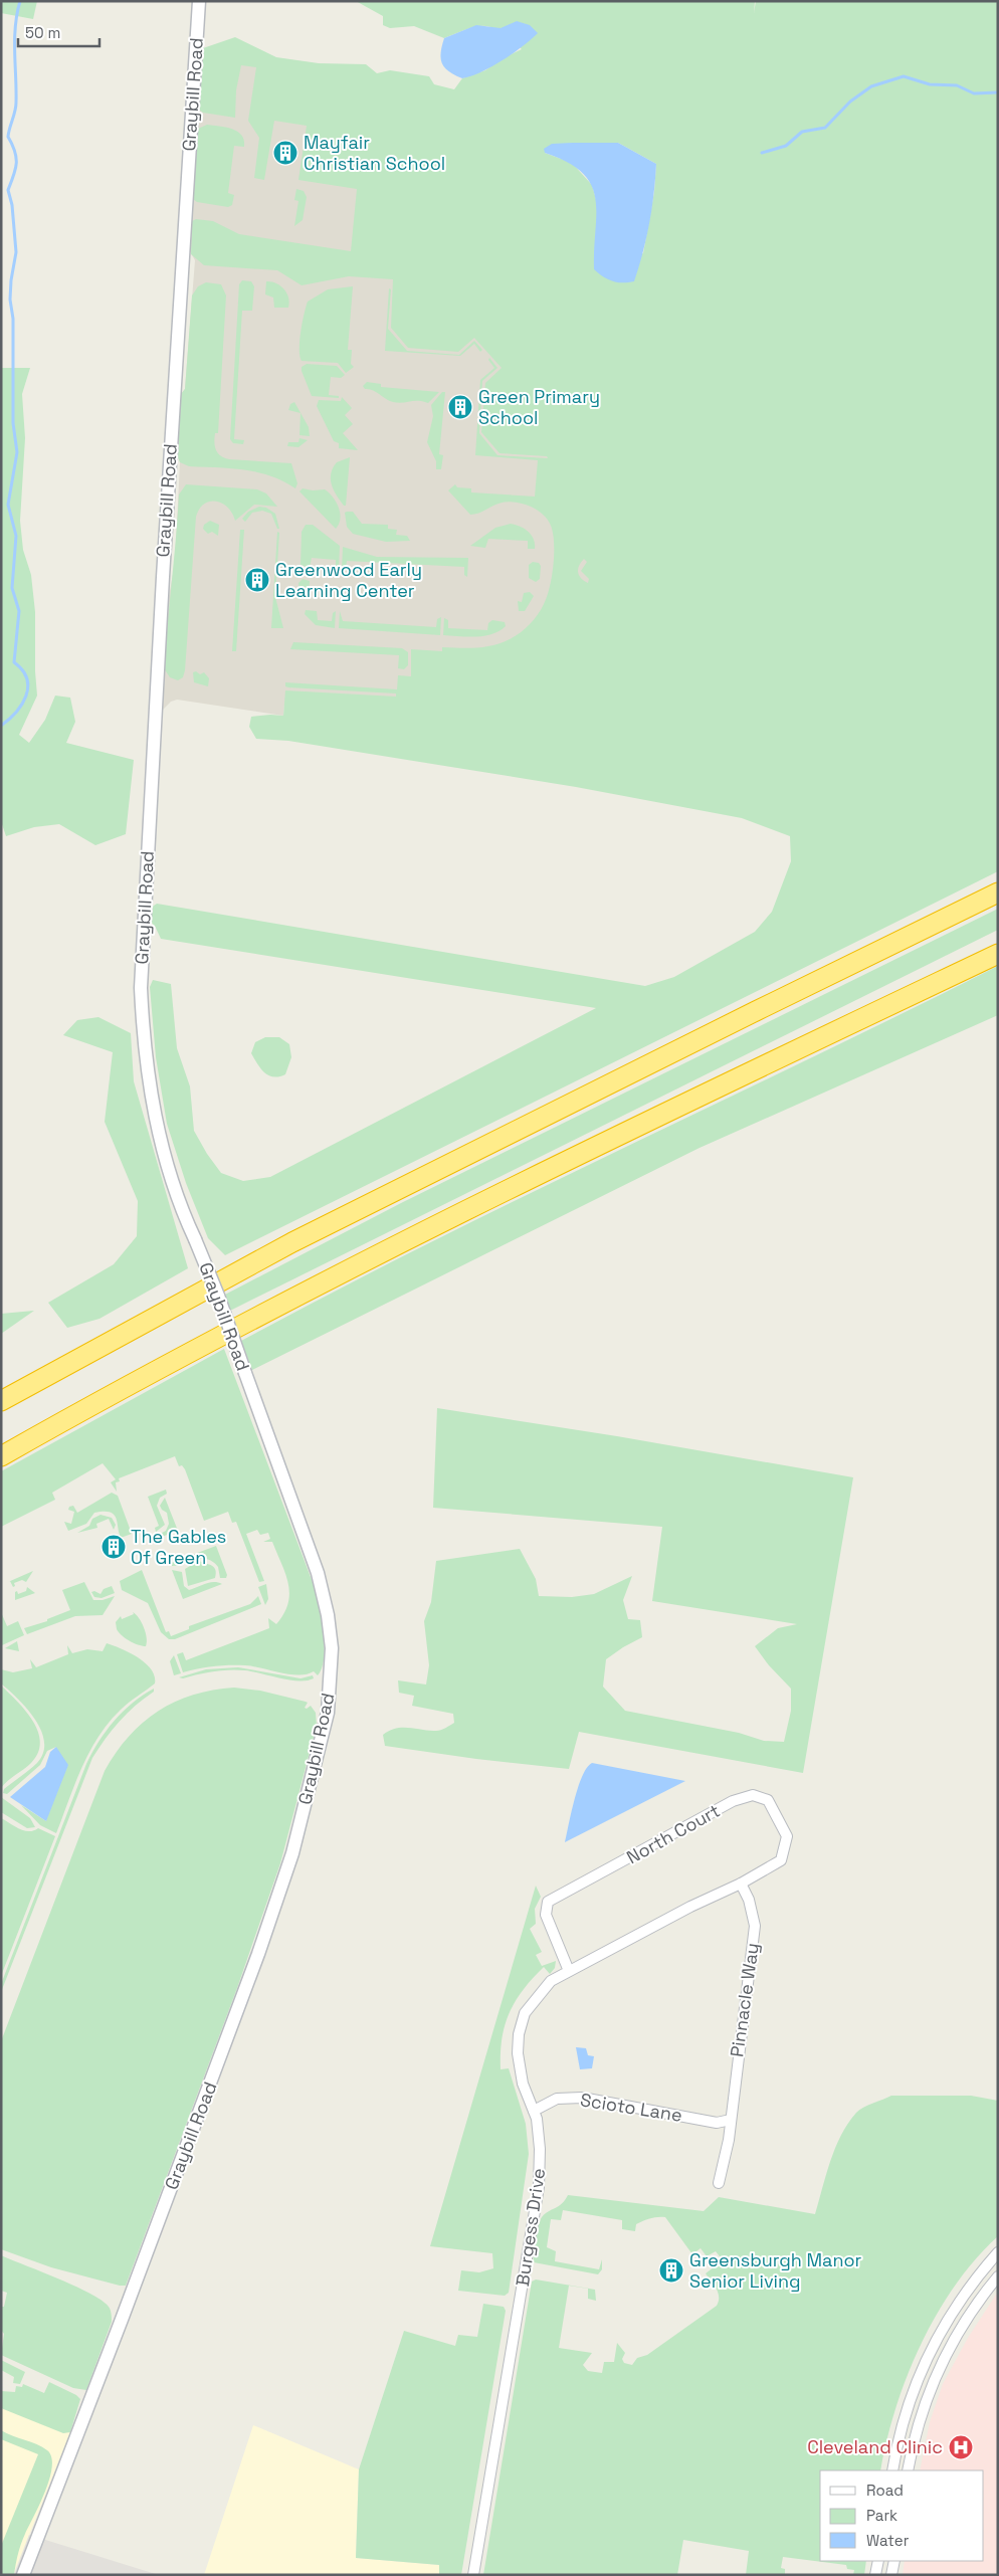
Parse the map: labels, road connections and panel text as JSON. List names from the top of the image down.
{
  "streets": {
    "street": [
      "Graybill Road",
      "North Court",
      "Pinnacle Way",
      "Scioto Lane",
      "Burgess Drive"
    ]
  },
  "crossings": [
    ["North Court", "Pinnacle Way"],
    ["North Court", "Burgess Drive"],
    ["Pinnacle Way", "Scioto Lane"],
    ["Pinnacle Way", "Burgess Drive"],
    ["Scioto Lane", "Burgess Drive"]
  ],
  "places": {
    "building": [
      "Mayfair Christian School",
      "Green Primary School",
      "Greenwood Early Learning Center",
      "The Gables Of Green",
      "Greensburgh Manor Senior Living"
    ],
    "hospital": ["Cleveland Clinic"]
  },
  "legend": ["Road", "Park", "Water"],
  "scale_bar": "50 m"
}
